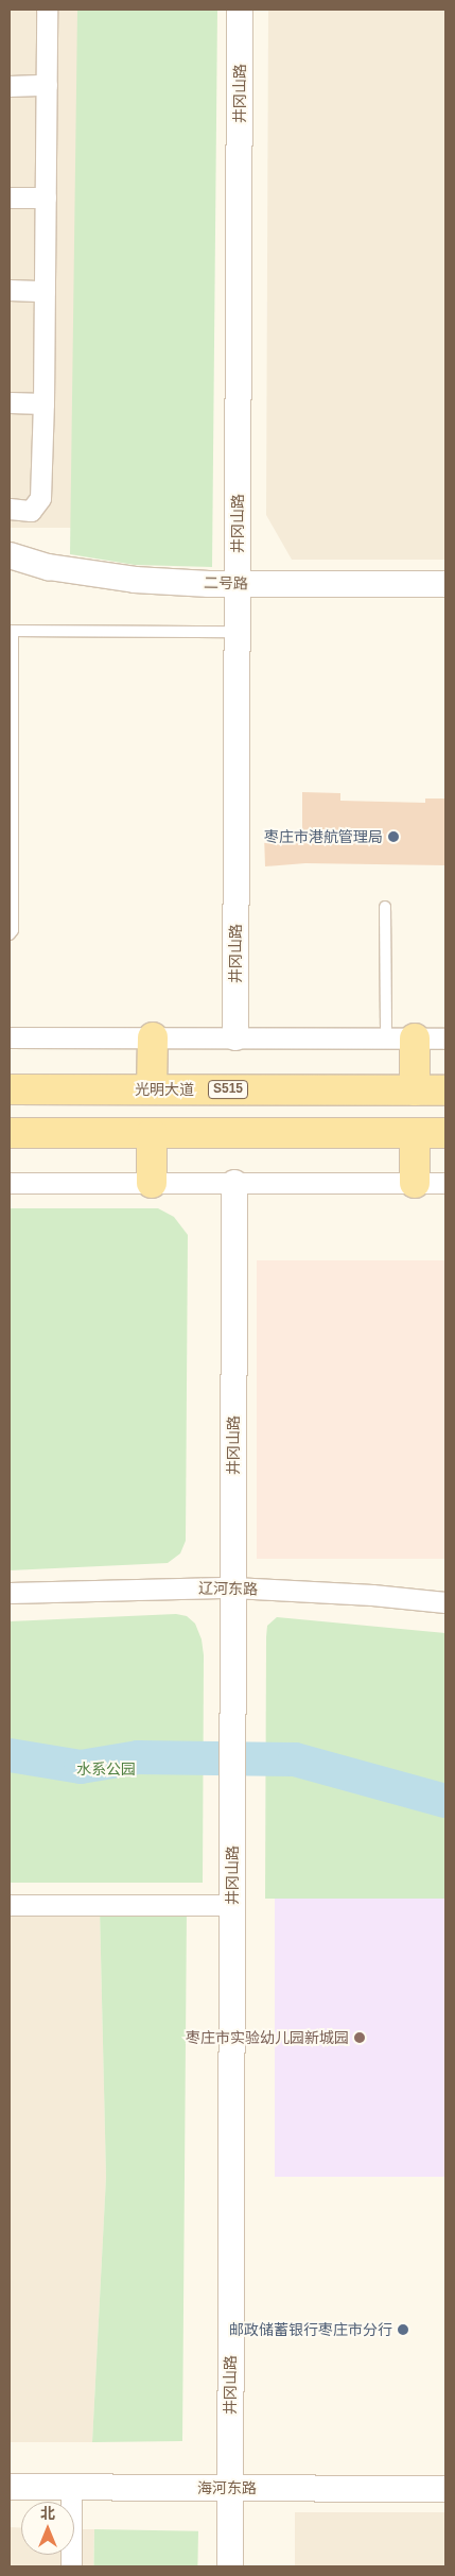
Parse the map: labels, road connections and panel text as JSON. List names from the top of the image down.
{
  "streets": {
    "main road": ["光明大道", "S515"],
    "street": [
      "井冈山路",
      "二号路",
      "辽河东路",
      "海河东路"
    ]
  },
  "crossings": [
    ["井冈山路", "二号路"],
    ["井冈山路", "辽河东路"],
    ["井冈山路", "海河东路"]
  ],
  "parks": ["水系公园"],
  "places": ["枣庄市港航管理局", "枣庄市实验幼儿园新城园", "邮政储蓄银行枣庄市分行"],
  "north": "top"
}
